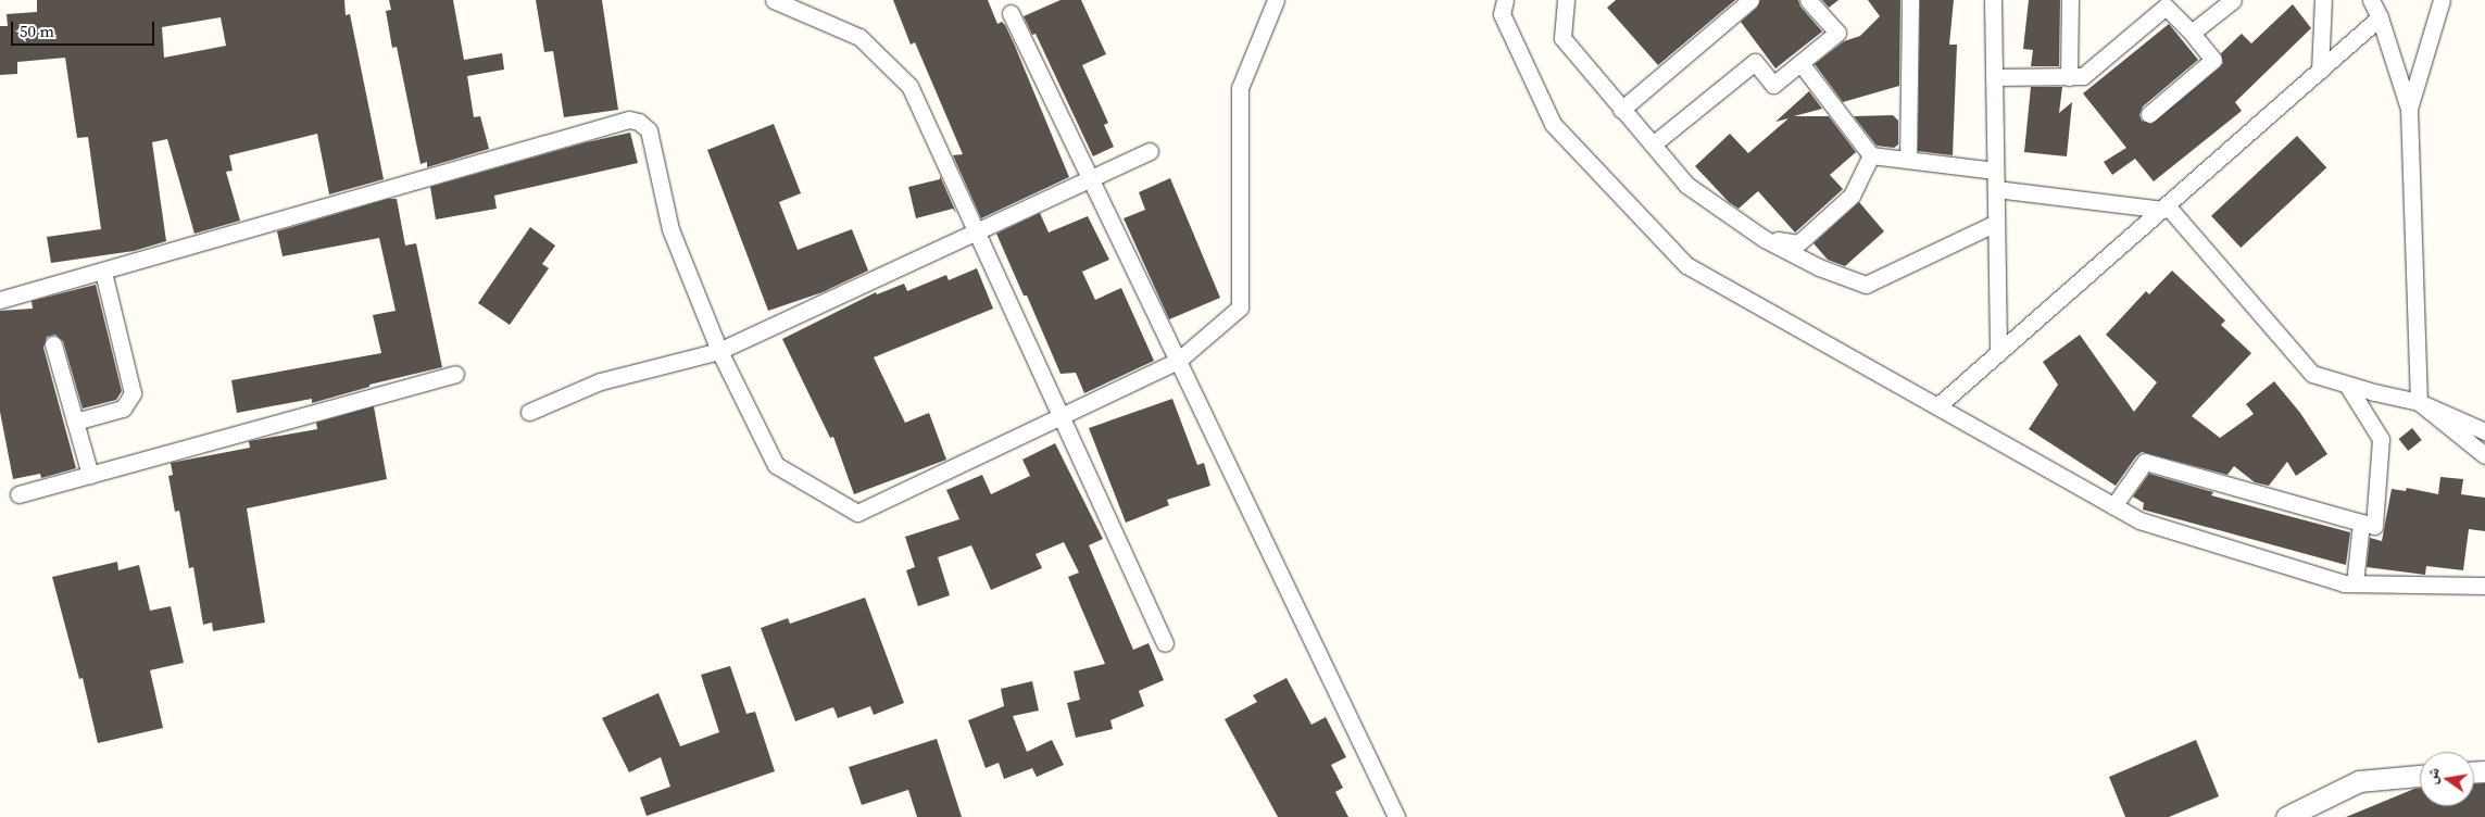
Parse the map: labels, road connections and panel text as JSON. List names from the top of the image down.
{
  "scale_bar": "50 m",
  "north": "left"
}
